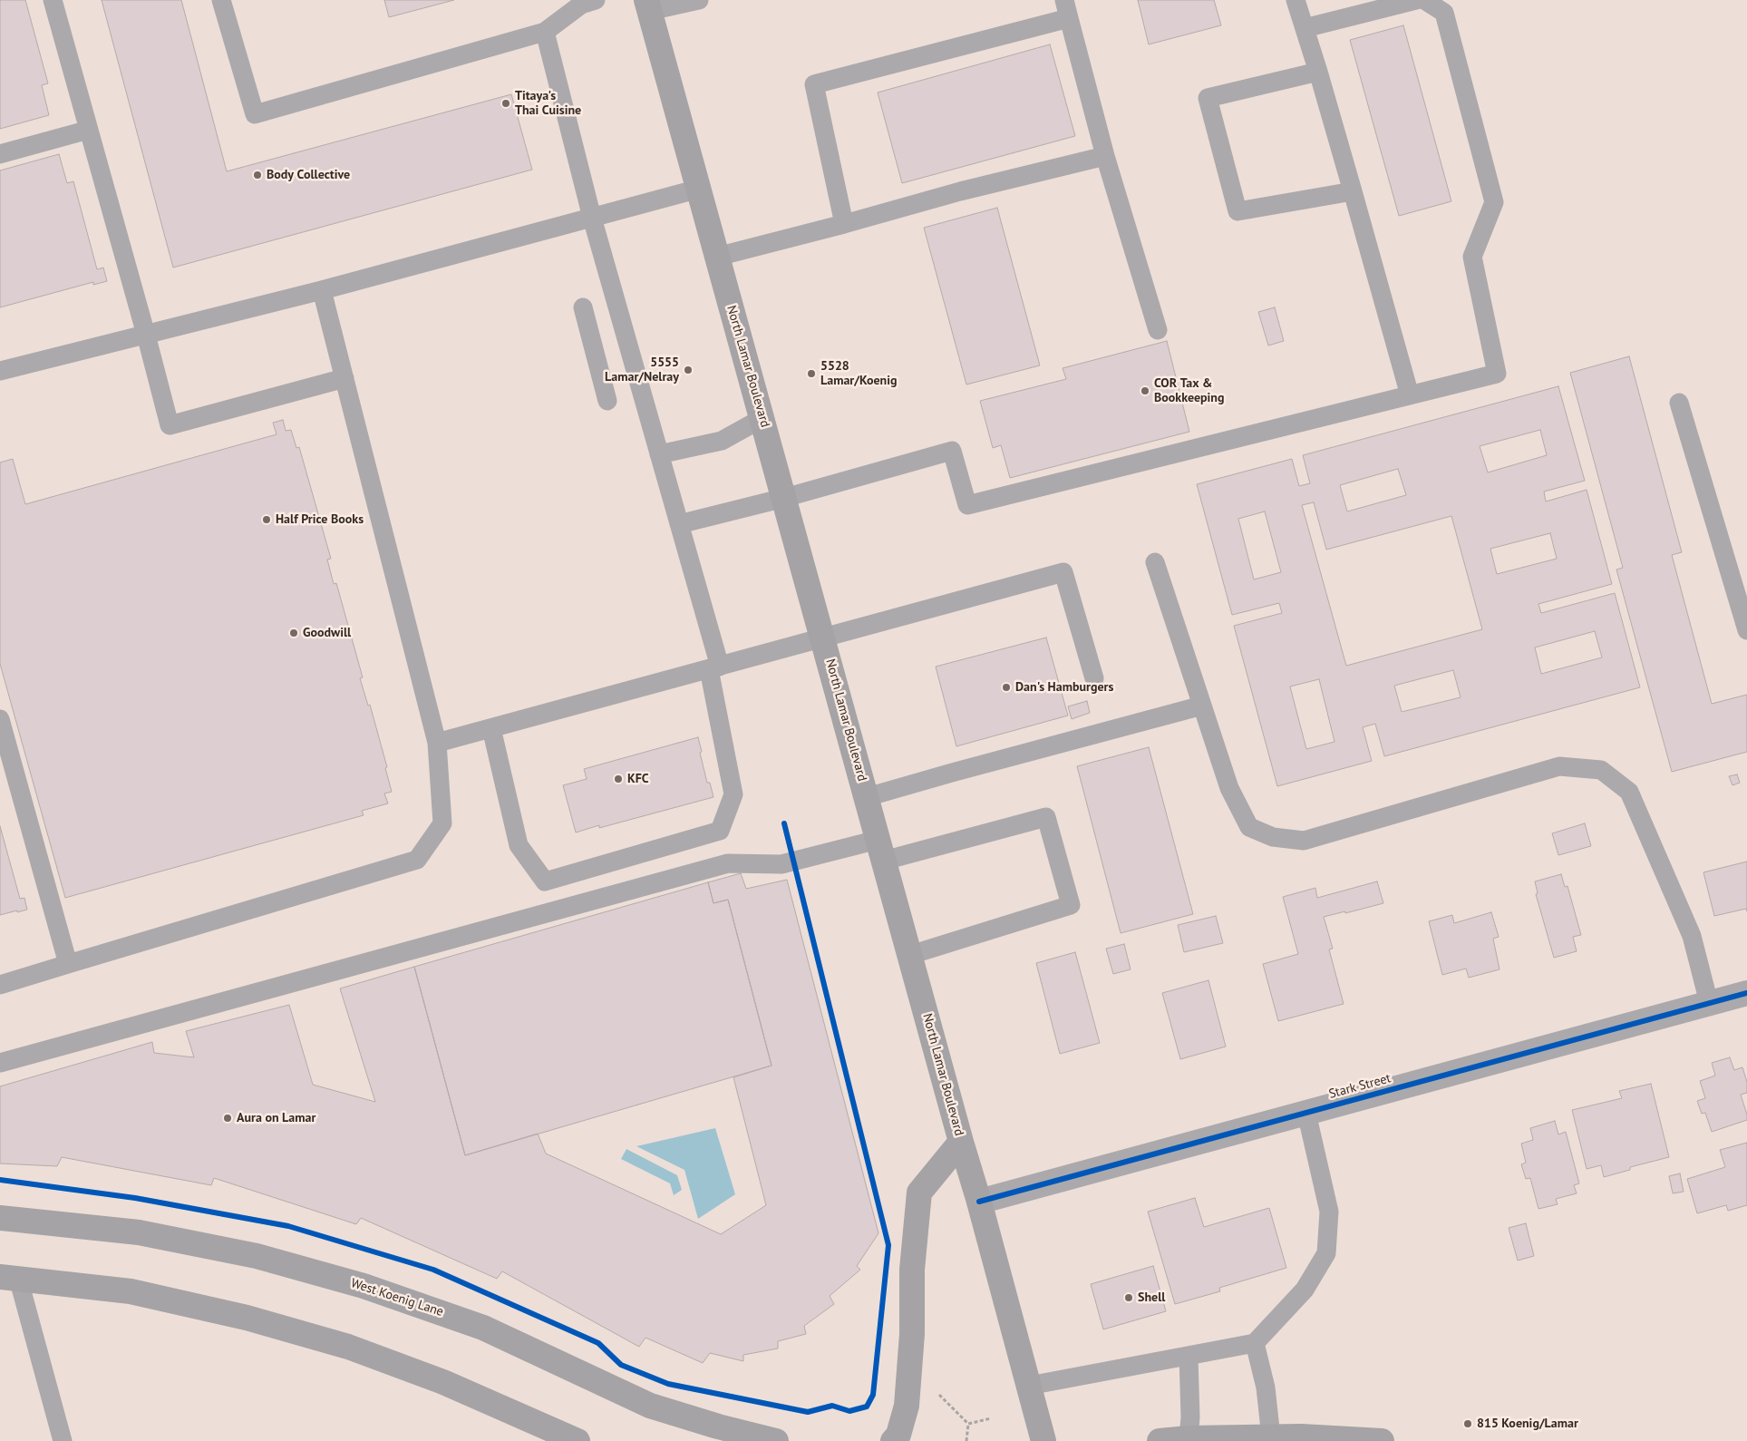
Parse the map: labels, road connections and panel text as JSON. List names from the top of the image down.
{
  "streets": {
    "main road": ["North Lamar Boulevard", "West Koenig Lane"],
    "street": ["Stark Street"]
  },
  "crossings": [
    ["North Lamar Boulevard", "Stark Street"]
  ],
  "places": [
    "Titaya's Thai Cuisine",
    "Body Collective",
    "5555 Lamar/Nelray",
    "5528 Lamar/Koenig",
    "COR Tax & Bookkeeping",
    "Half Price Books",
    "Goodwill",
    "Dan's Hamburgers",
    "KFC",
    "Aura on Lamar",
    "Shell",
    "815 Koenig/Lamar"
  ]
}
